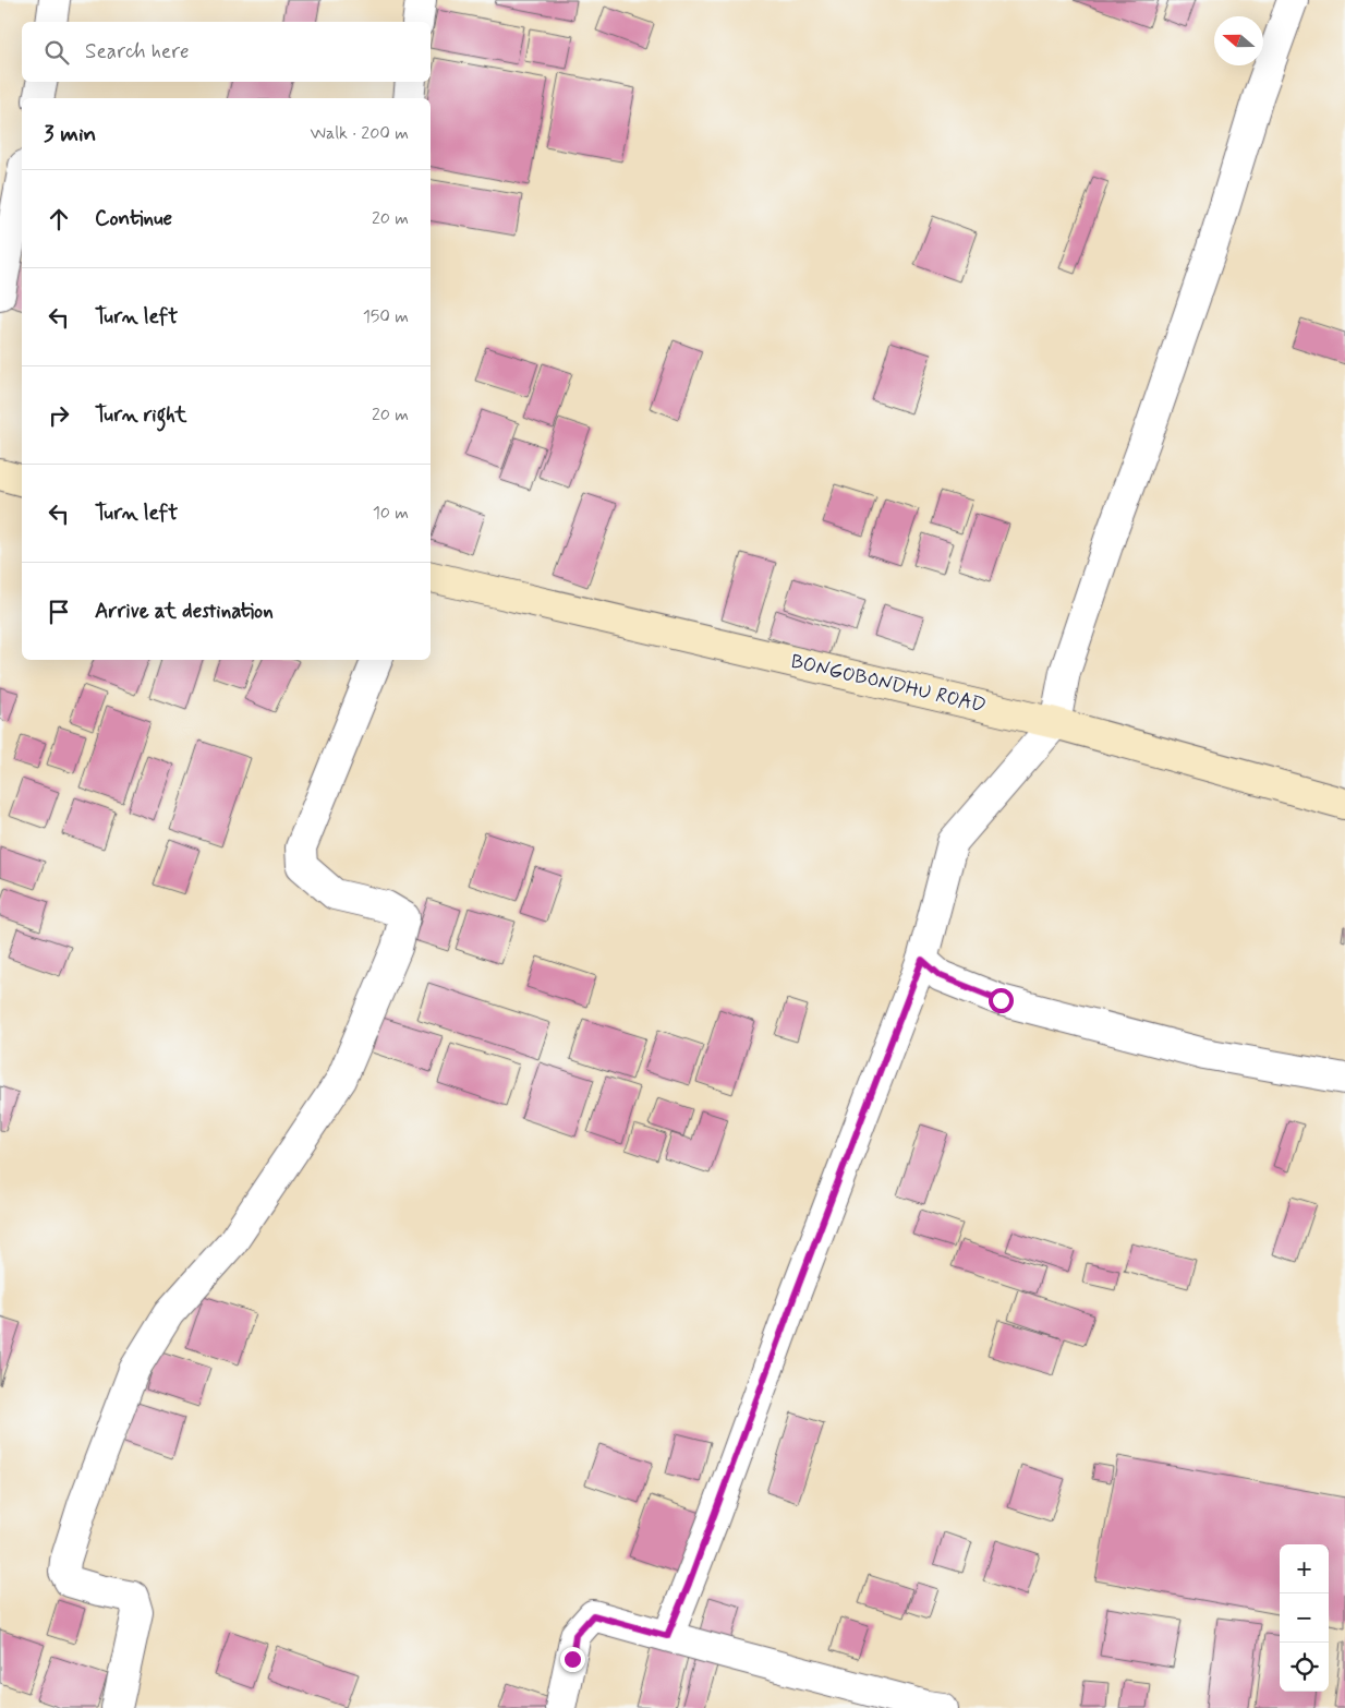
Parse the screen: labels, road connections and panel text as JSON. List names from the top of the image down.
{
  "streets": {
    "street": ["BONGOBONDHU ROAD"]
  },
  "north": "left",
  "page": {
    "search": "Search here",
    "heading": ["3 min", "Walk · 200 m"],
    "list": [
      ["Continue", "20 m"],
      ["Turn left", "150 m"],
      ["Turn right", "20 m"],
      ["Turn left", "10 m"],
      "Arrive at destination"
    ],
    "map_buttons": ["+", "−"]
  }
}
